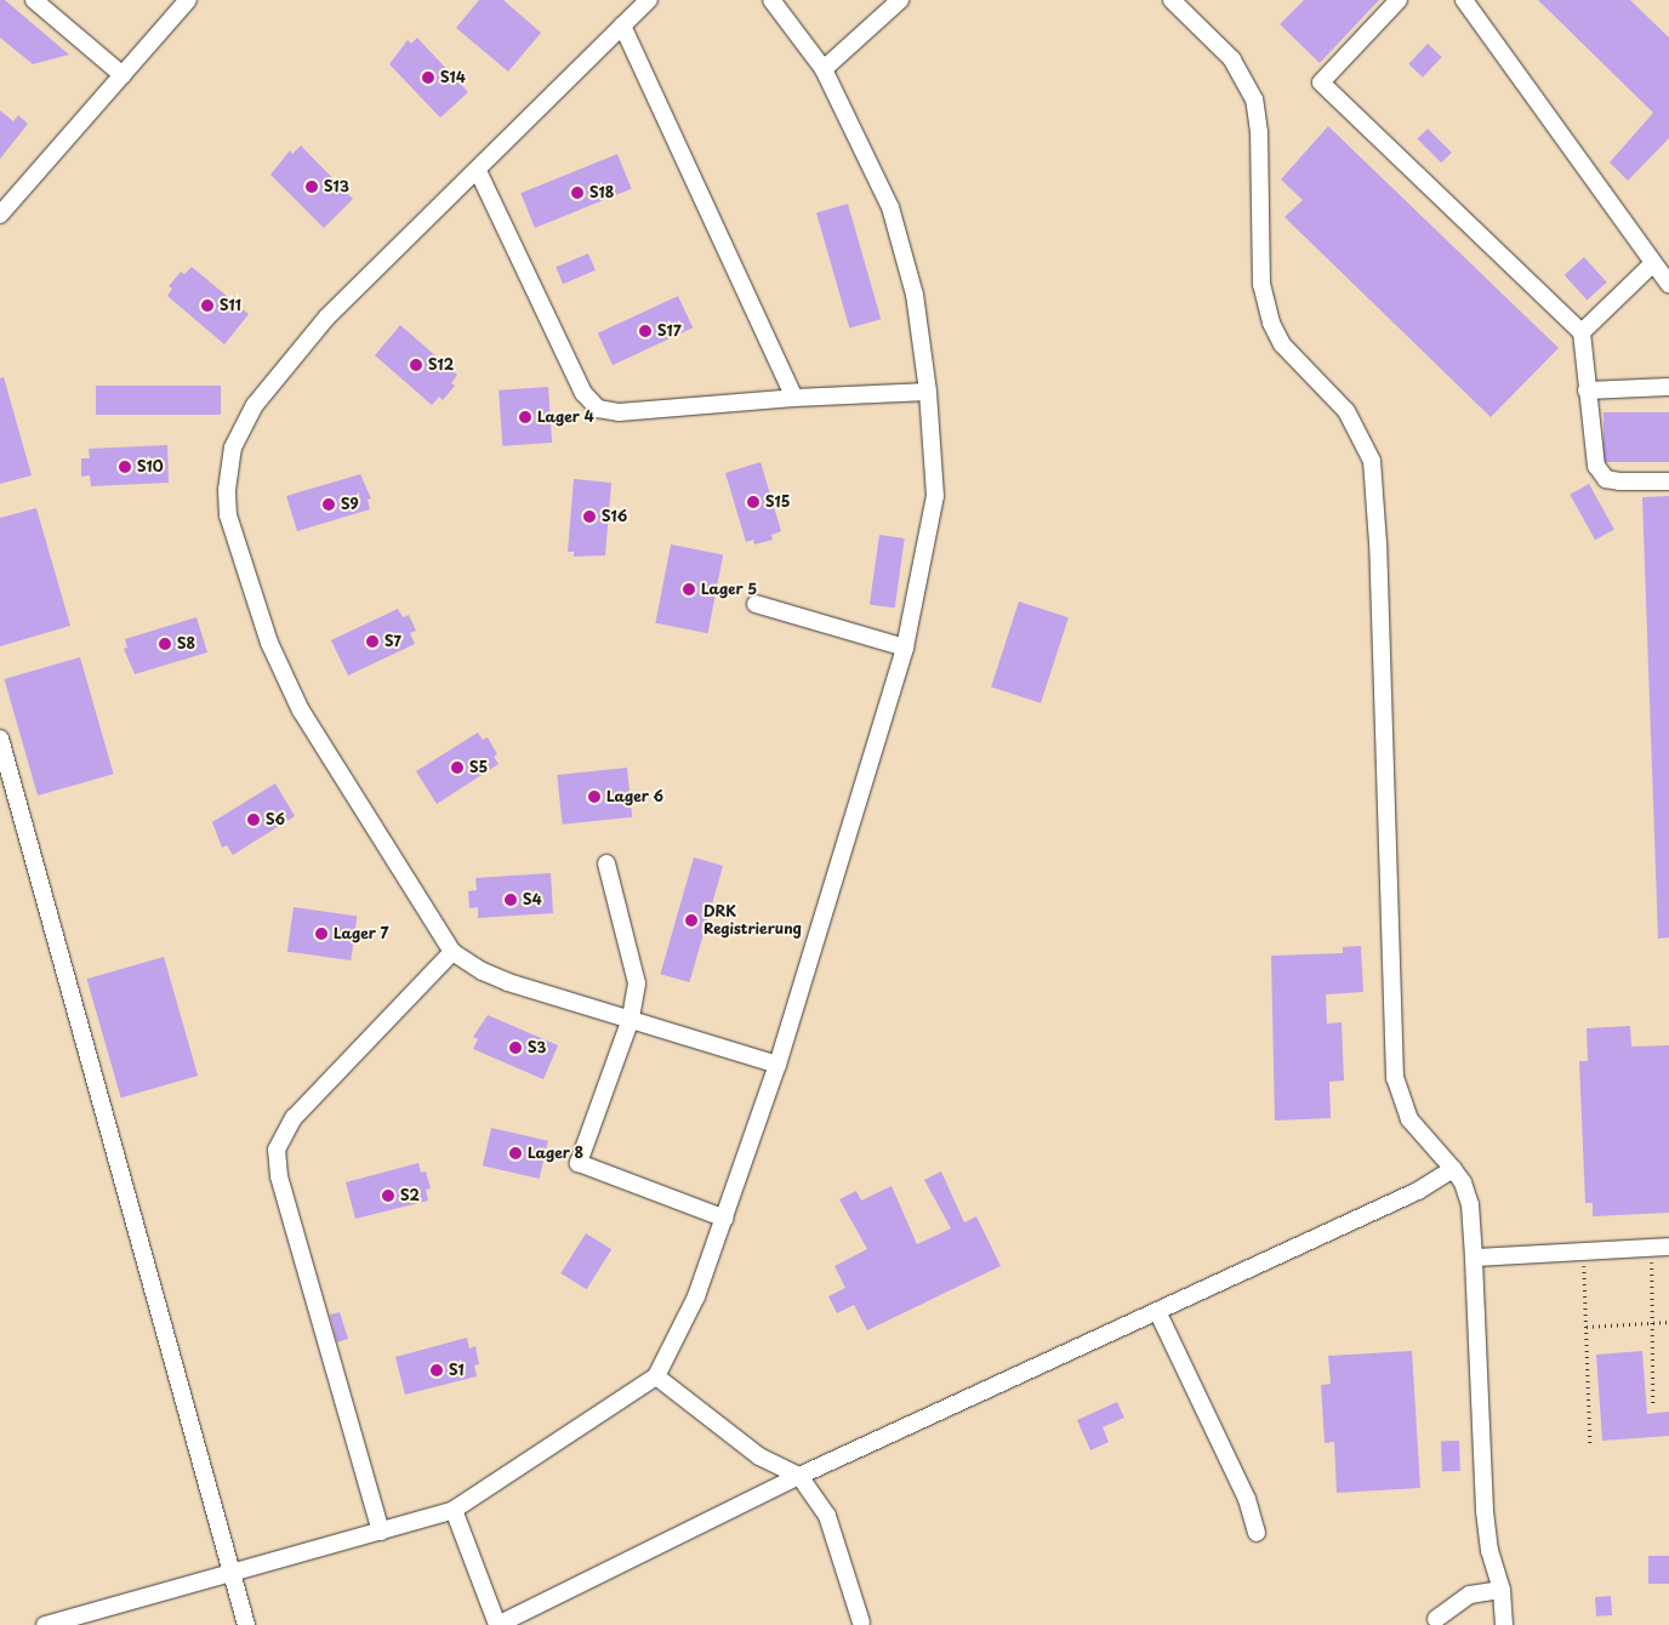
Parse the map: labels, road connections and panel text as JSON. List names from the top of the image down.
{
  "places": [
    "S14",
    "S13",
    "S18",
    "S11",
    "S17",
    "S12",
    "Lager 4",
    "S10",
    "S15",
    "S9",
    "S16",
    "Lager 5",
    "S7",
    "S8",
    "S5",
    "Lager 6",
    "S6",
    "S4",
    "DRK Registrierung",
    "Lager 7",
    "S3",
    "Lager 8",
    "S2",
    "S1"
  ]
}
